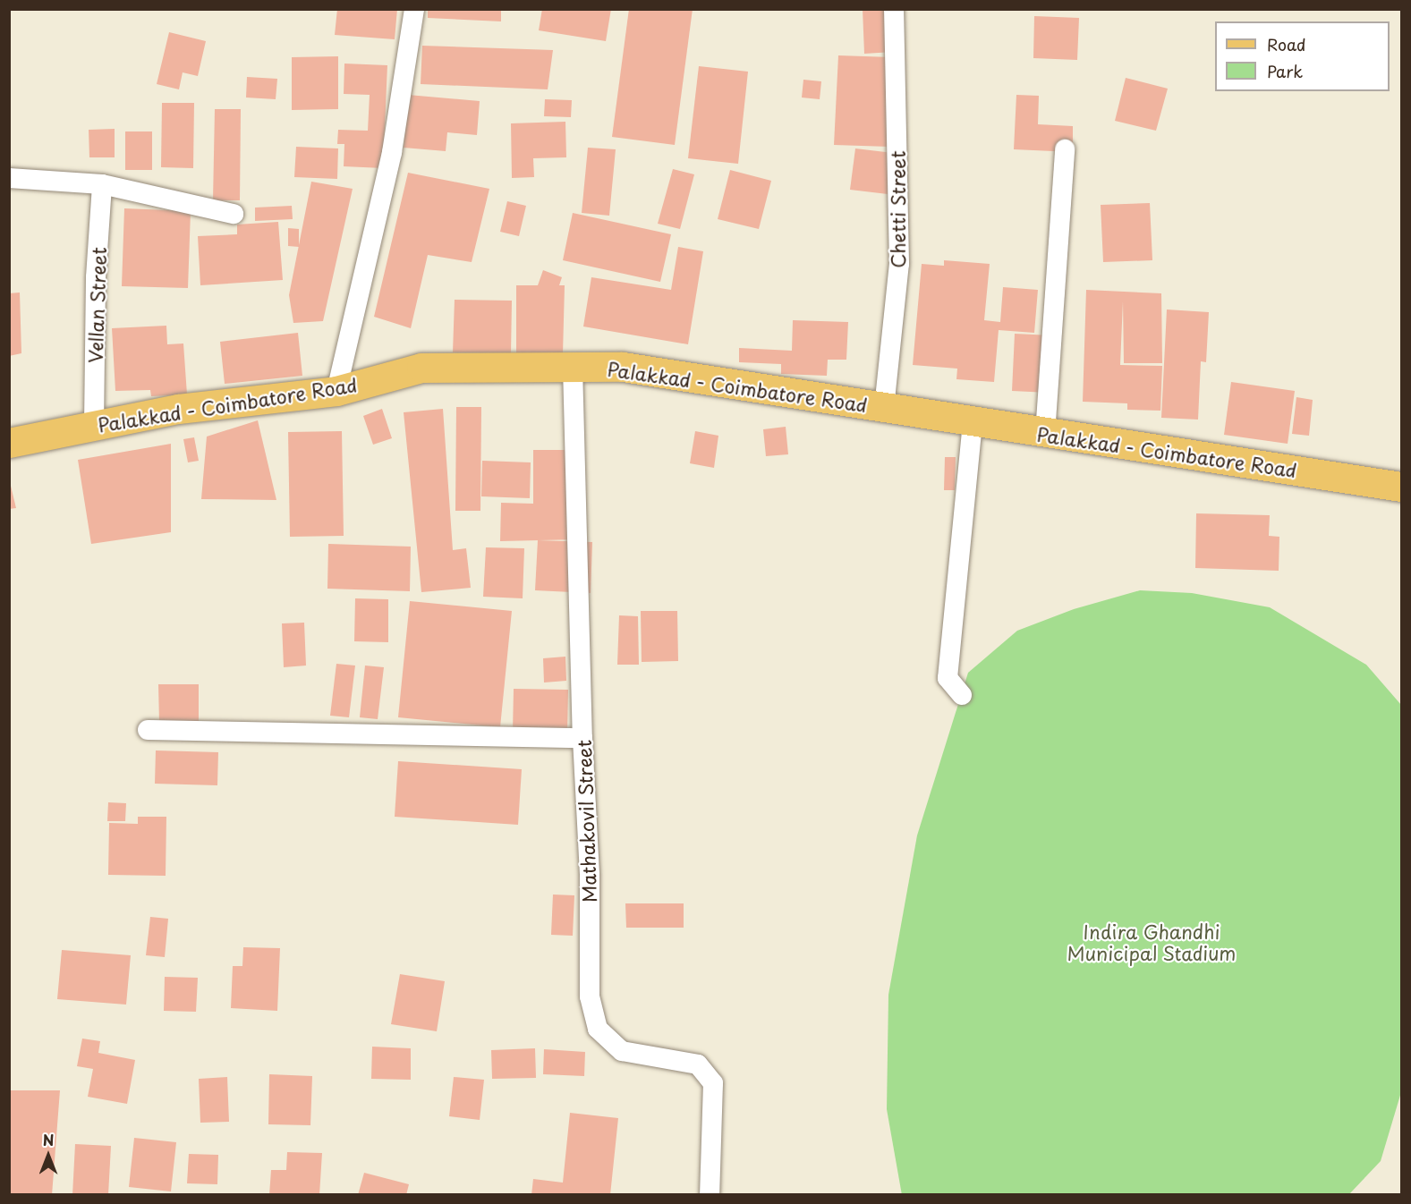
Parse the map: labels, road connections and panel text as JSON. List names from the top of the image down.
{
  "streets": {
    "main road": ["Palakkad - Coimbatore Road"],
    "street": ["Chetti Street", "Vellan Street", "Mathakovil Street"]
  },
  "crossings": [
    ["Chetti Street", "Palakkad - Coimbatore Road"],
    ["Vellan Street", "Palakkad - Coimbatore Road"],
    ["Palakkad - Coimbatore Road", "Mathakovil Street"]
  ],
  "parks": ["Indira Ghandhi Municipal Stadium"],
  "legend": ["Road", "Park"],
  "north": "top"
}
